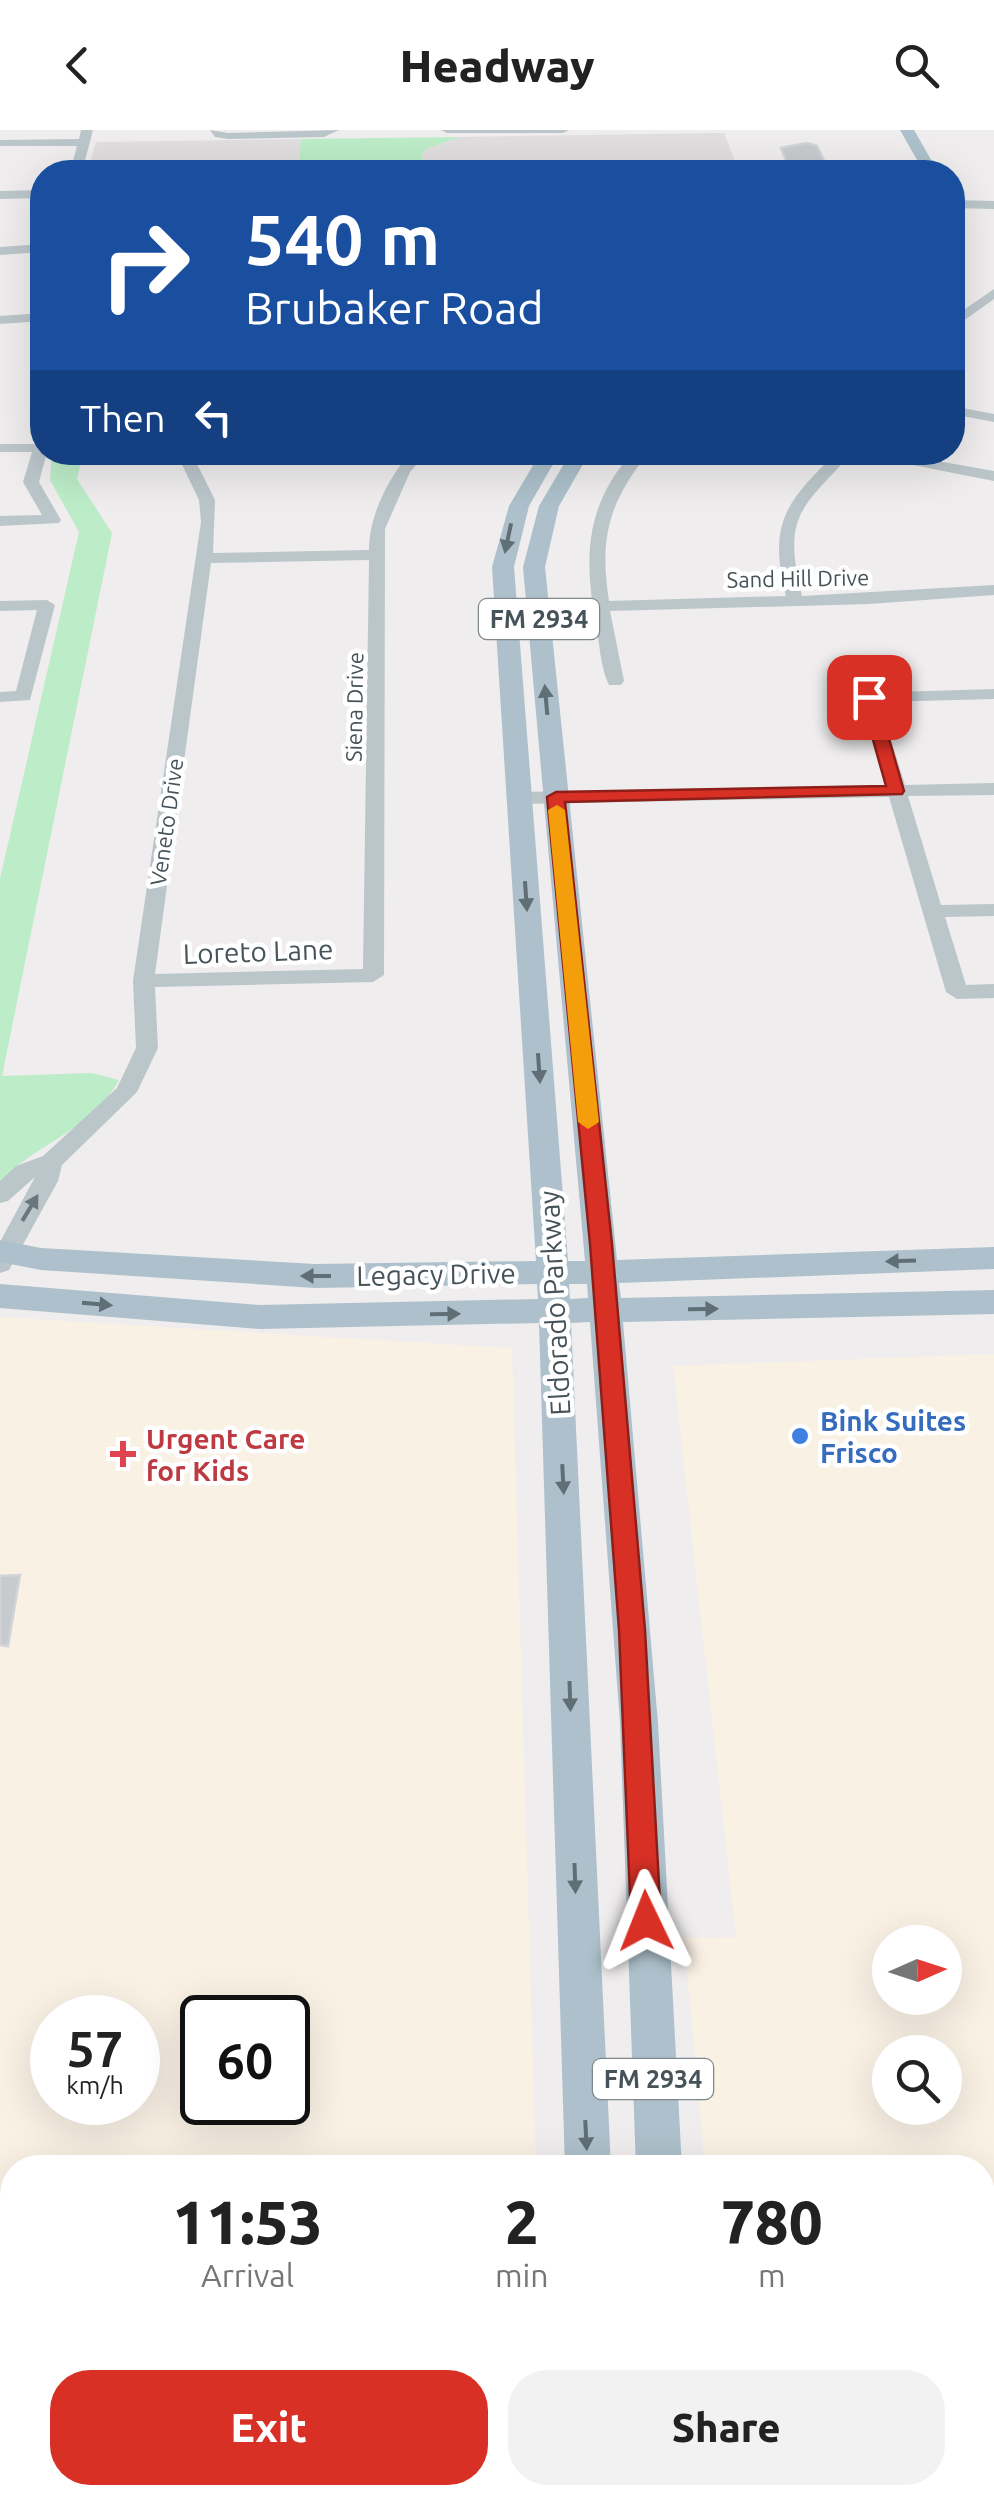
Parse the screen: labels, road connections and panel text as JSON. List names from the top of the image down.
{
  "streets": {
    "main road": ["FM 2934", "Legacy Drive", "Eldorado Parkway"],
    "street": [
      "Sand Hill Drive",
      "Siena Drive",
      "Veneto Drive",
      "Loreto Lane"
    ]
  },
  "crossings": [
    ["Siena Drive", "Loreto Lane"],
    ["Veneto Drive", "Loreto Lane"],
    ["Veneto Drive", "Legacy Drive"],
    ["Legacy Drive", "Eldorado Parkway"]
  ],
  "places": {
    "other": ["Bink Suites Frisco"],
    "health": ["Urgent Care for Kids"]
  },
  "north": "right",
  "page": {
    "header": "Headway",
    "turn": ["540 m", "Brubaker Road"],
    "then": "Then",
    "speed": "57 km/h",
    "limit": "60",
    "eta": [
      "11:53",
      "Arrival",
      "2",
      "min",
      "780",
      "m"
    ],
    "buttons": ["Exit", "Share"]
  }
}
